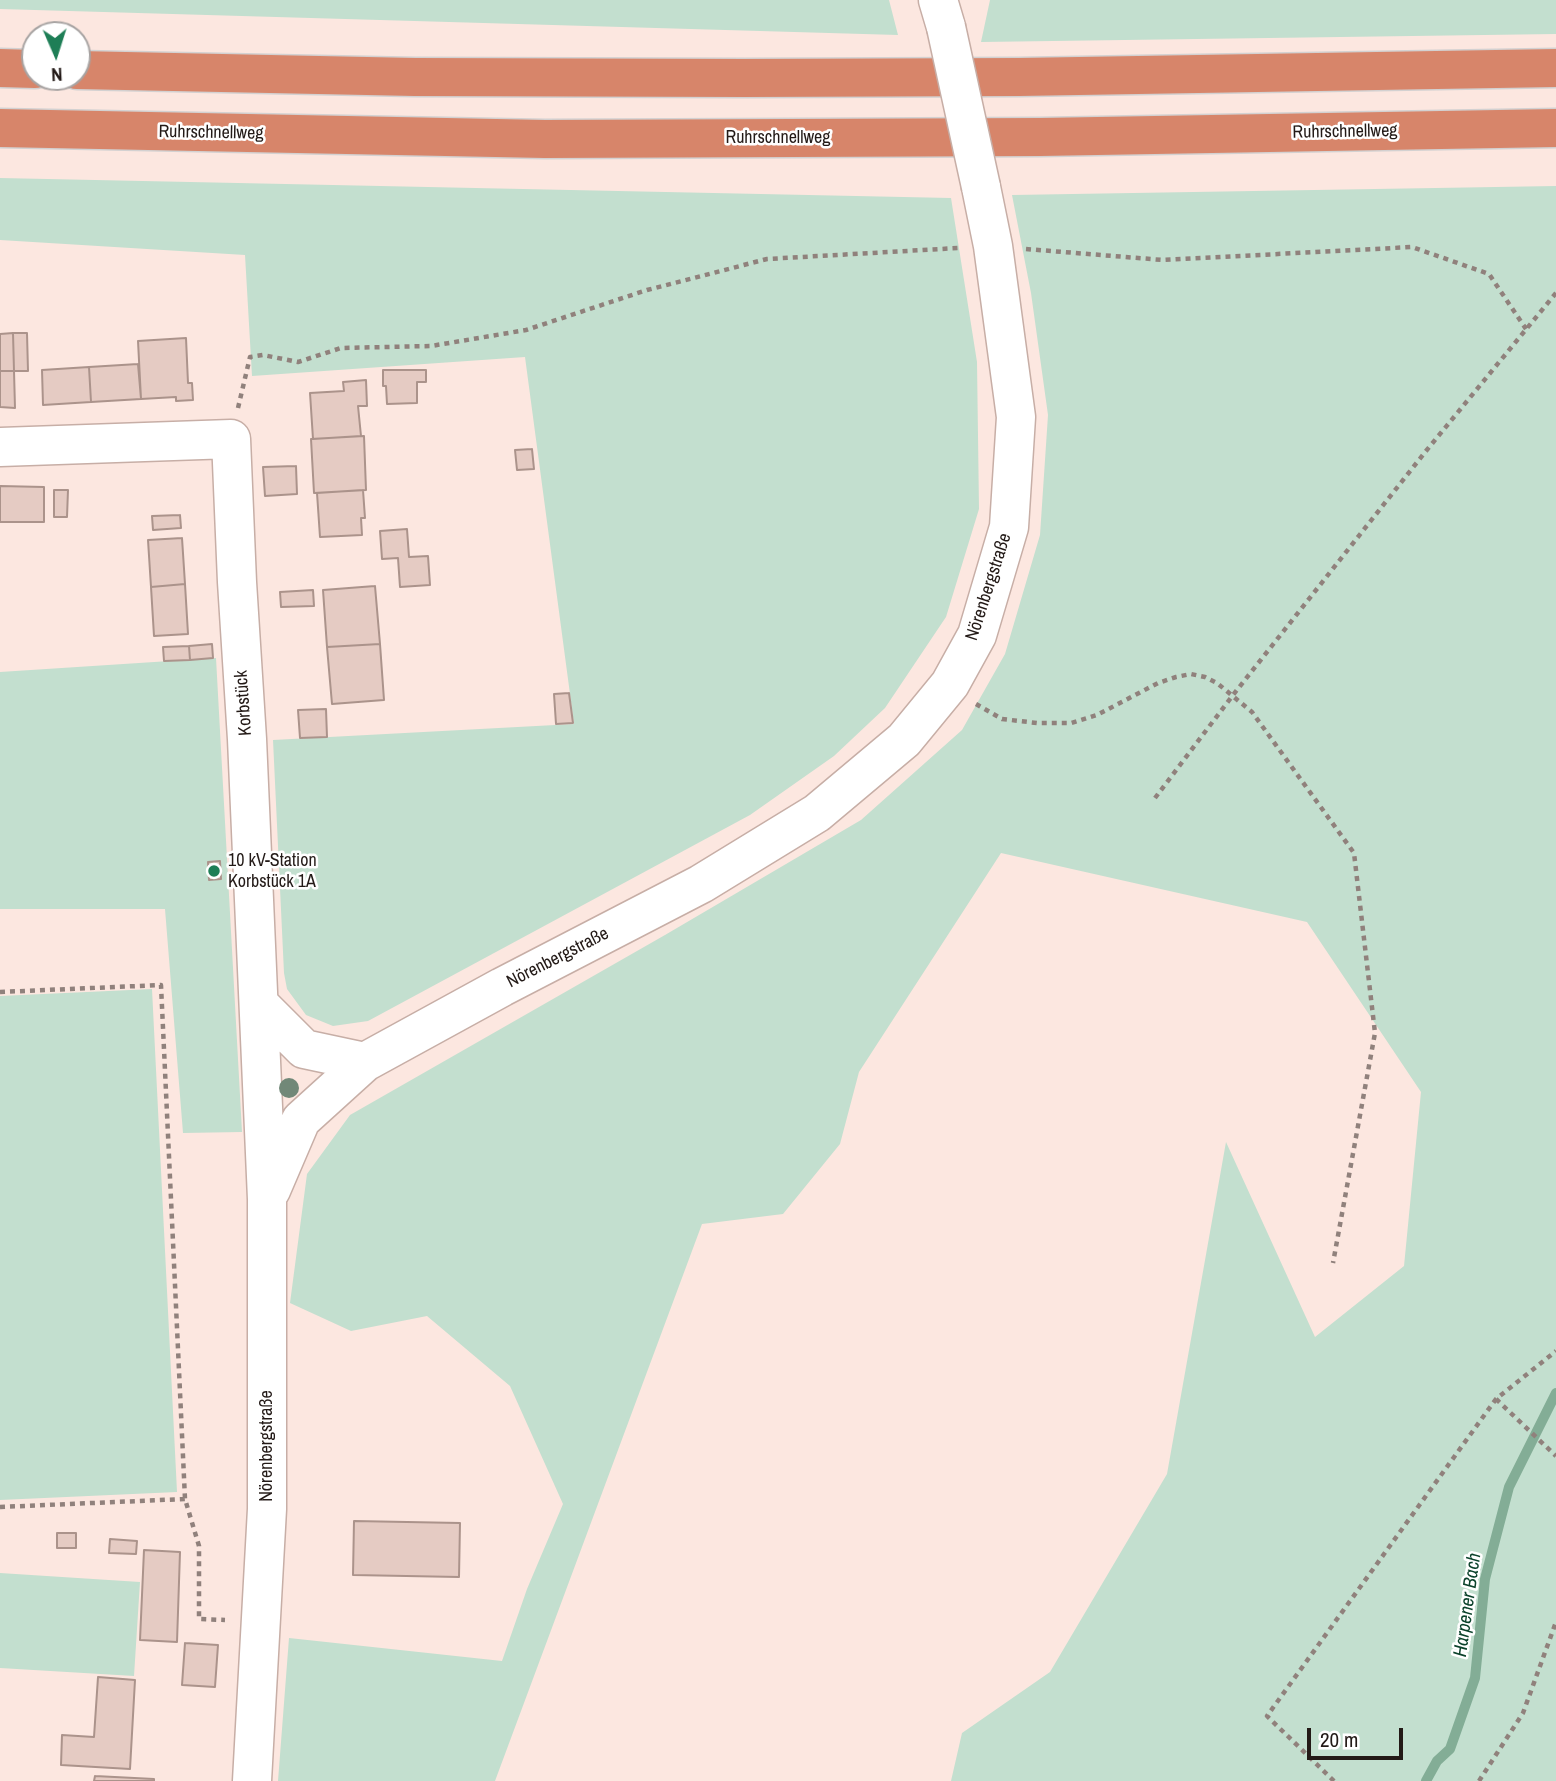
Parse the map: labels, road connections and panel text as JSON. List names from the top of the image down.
{
  "streets": {
    "highway": ["Ruhrschnellweg"],
    "street": ["Nörenbergstraße", "Korbstück"]
  },
  "crossings": [
    ["Nörenbergstraße", "Korbstück"]
  ],
  "water": ["Harpener Bach"],
  "places": ["10 kV-Station Korbstück 1A"],
  "scale_bar": "20 m",
  "north": "bottom"
}
